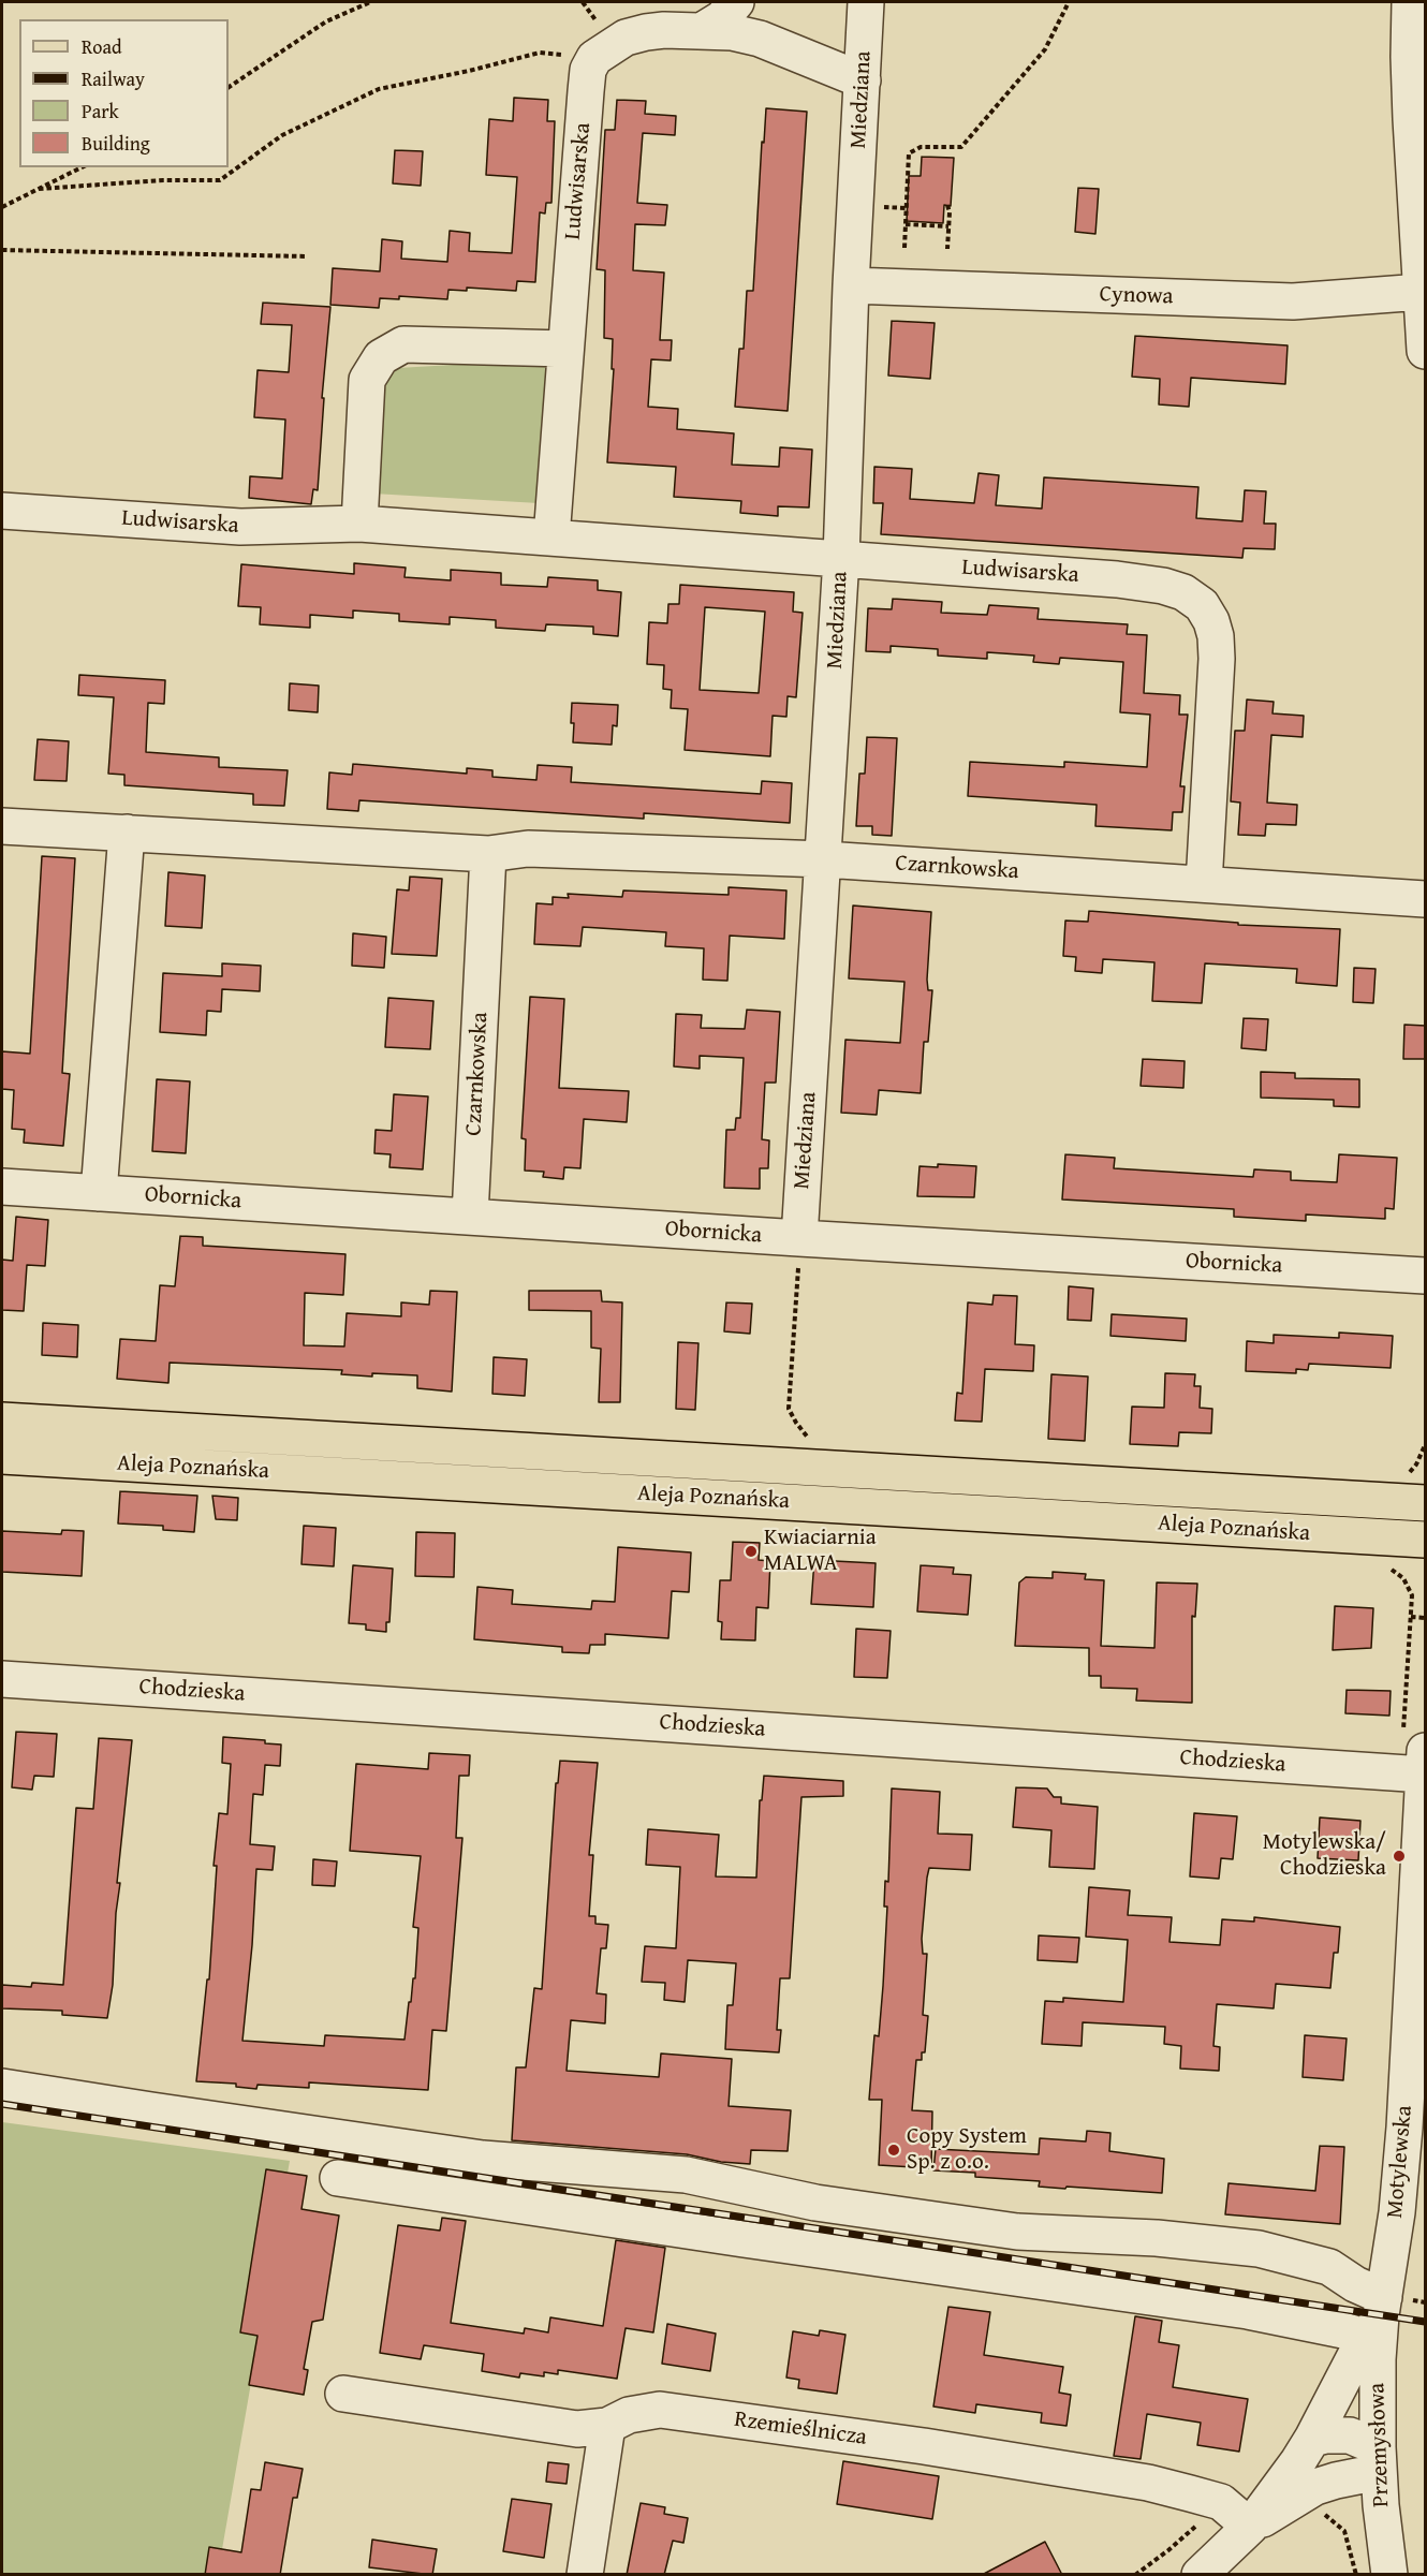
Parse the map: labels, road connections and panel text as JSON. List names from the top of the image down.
{
  "streets": {
    "main road": ["Aleja Poznańska"],
    "street": [
      "Miedziana",
      "Ludwisarska",
      "Cynowa",
      "Czarnkowska",
      "Obornicka",
      "Chodzieska",
      "Motylewska",
      "Rzemieślnicza",
      "Przemysłowa"
    ]
  },
  "crossings": [
    ["Miedziana", "Ludwisarska"],
    ["Miedziana", "Cynowa"],
    ["Miedziana", "Czarnkowska"],
    ["Miedziana", "Obornicka"],
    ["Ludwisarska", "Czarnkowska"],
    ["Czarnkowska", "Obornicka"],
    ["Chodzieska", "Motylewska"],
    ["Motylewska", "Rzemieślnicza"],
    ["Motylewska", "Przemysłowa"]
  ],
  "places": ["Kwiaciarnia MALWA", "Motylewska/ Chodzieska", "Copy System Sp. z o.o."],
  "legend": [
    "Road",
    "Railway",
    "Park",
    "Building"
  ]
}
